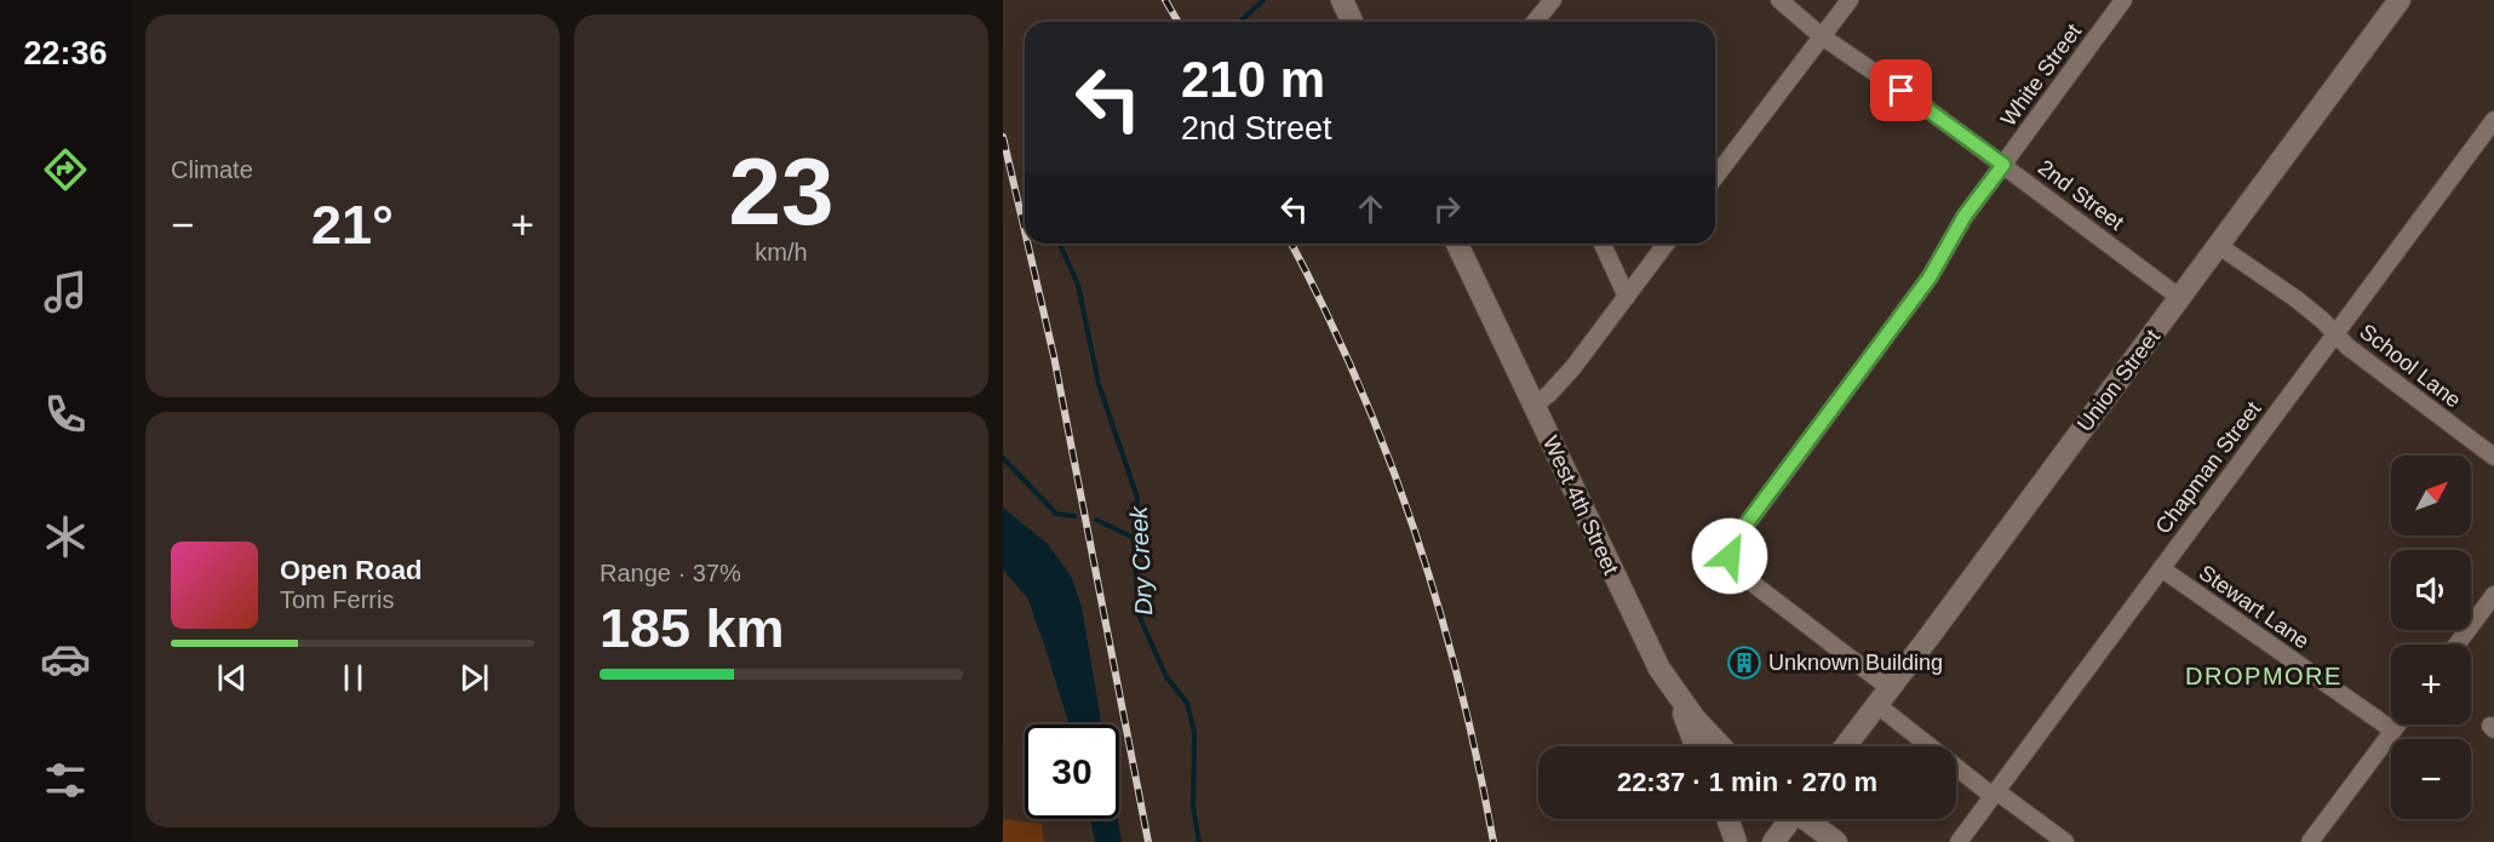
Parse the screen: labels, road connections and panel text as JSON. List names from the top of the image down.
{
  "streets": {
    "street": [
      "White Street",
      "2nd Street",
      "School Lane",
      "Union Street",
      "Chapman Street",
      "West 4th Street",
      "Stewart Lane"
    ]
  },
  "crossings": [
    ["White Street", "2nd Street"],
    ["White Street", "Union Street"],
    ["White Street", "Chapman Street"],
    ["2nd Street", "Union Street"],
    ["School Lane", "Union Street"],
    ["School Lane", "Chapman Street"],
    ["Chapman Street", "Stewart Lane"]
  ],
  "districts": ["DROPMORE"],
  "water": ["Dry Creek"],
  "places": {
    "building": ["Unknown Building"]
  },
  "north": "top right",
  "page": {
    "tabs": "22:36",
    "tile": [
      "Climate",
      ["23", "km/h"],
      ["Range · 37%", "185 km"]
    ],
    "turn": ["210 m", "2nd Street"],
    "heat": ["−", "21°", "+"],
    "map_buttons": ["+", "−"],
    "song": ["Open Road", "Tom Ferris"],
    "limit": "30",
    "trip": "22:37 · 1 min · 270 m"
  }
}
